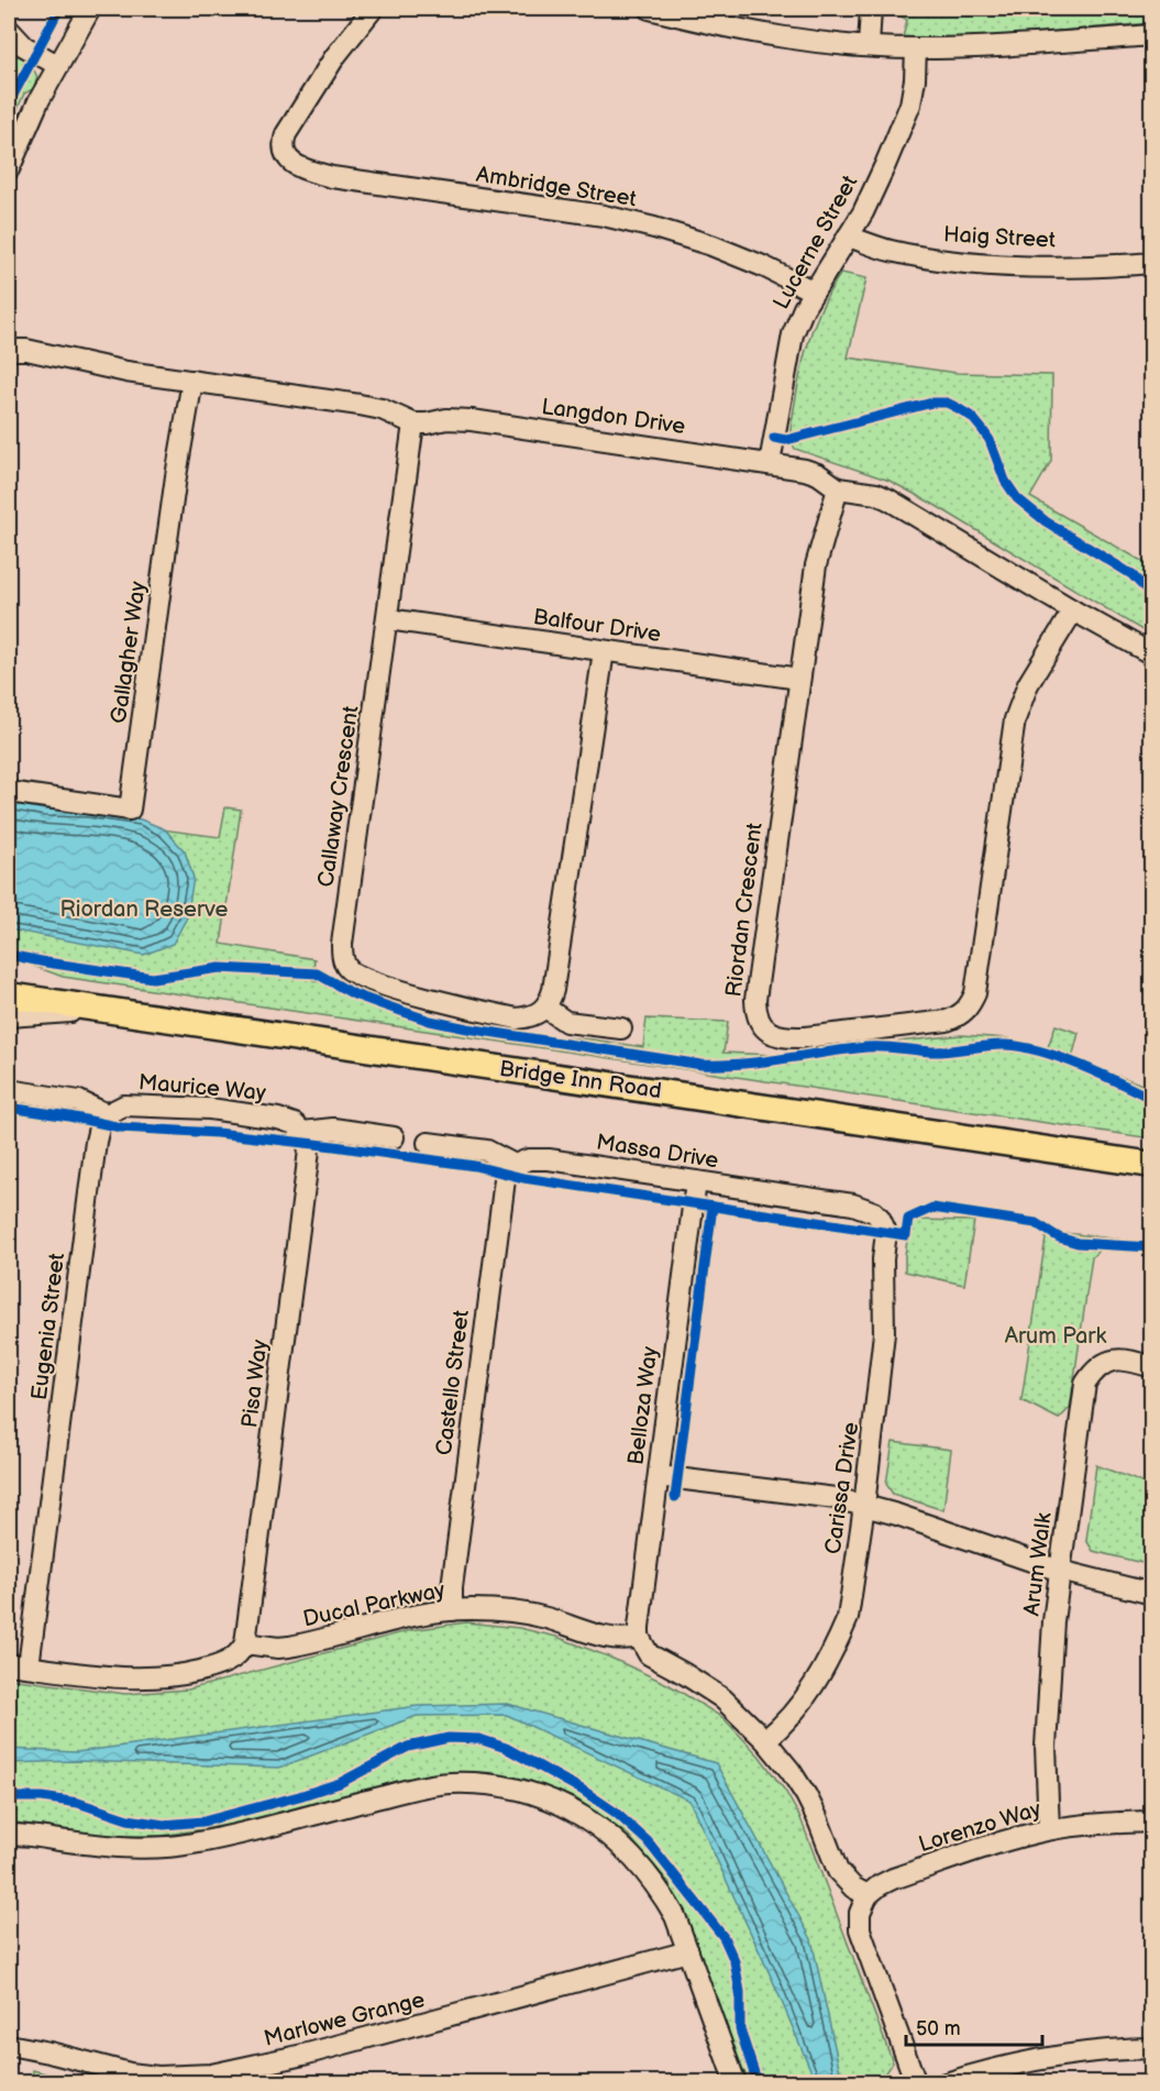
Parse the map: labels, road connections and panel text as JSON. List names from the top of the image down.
{
  "streets": {
    "main road": ["Bridge Inn Road"],
    "street": [
      "Ambridge Street",
      "Haig Street",
      "Lucerne Street",
      "Langdon Drive",
      "Balfour Drive",
      "Gallagher Way",
      "Callaway Crescent",
      "Riordan Crescent",
      "Maurice Way",
      "Massa Drive",
      "Eugenia Street",
      "Castello Street",
      "Pisa Way",
      "Belloza Way",
      "Carissa Drive",
      "Arum Walk",
      "Ducal Parkway",
      "Lorenzo Way",
      "Marlowe Grange"
    ]
  },
  "crossings": [
    ["Ambridge Street", "Lucerne Street"],
    ["Haig Street", "Lucerne Street"],
    ["Lucerne Street", "Langdon Drive"],
    ["Langdon Drive", "Callaway Crescent"],
    ["Langdon Drive", "Riordan Crescent"],
    ["Balfour Drive", "Callaway Crescent"],
    ["Balfour Drive", "Riordan Crescent"],
    ["Maurice Way", "Eugenia Street"],
    ["Maurice Way", "Pisa Way"],
    ["Massa Drive", "Castello Street"],
    ["Massa Drive", "Belloza Way"],
    ["Massa Drive", "Carissa Drive"],
    ["Castello Street", "Ducal Parkway"],
    ["Pisa Way", "Ducal Parkway"],
    ["Belloza Way", "Ducal Parkway"],
    ["Arum Walk", "Lorenzo Way"]
  ],
  "parks": ["Riordan Reserve", "Arum Park"],
  "scale_bar": "50 m"
}
